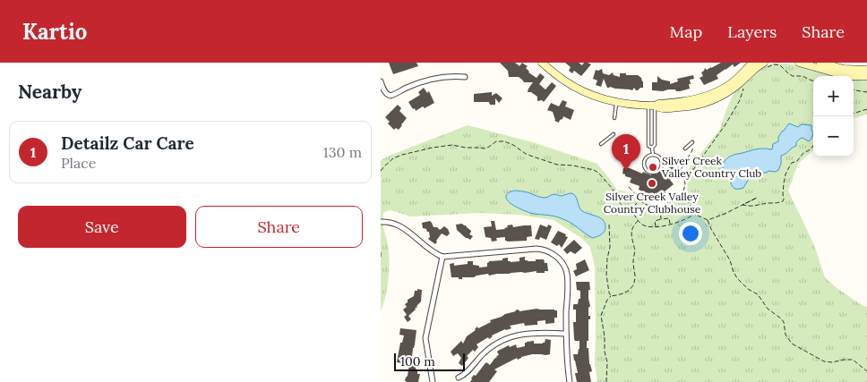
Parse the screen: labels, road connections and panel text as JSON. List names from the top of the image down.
{
  "places": ["Silver Creek Valley Country Club", "Silver Creek Valley Country Clubhouse"],
  "scale_bar": "100 m",
  "page": {
    "header": "Kartio",
    "nav": ["Map", "Layers", "Share"],
    "heading": "Nearby",
    "map_buttons": ["+", "−"],
    "list": [
      {
        "mark": "1",
        "name": "Detailz Car Care",
        "note": "Place",
        "value": "130 m"
      }
    ],
    "pins": "1",
    "buttons": ["Save", "Share"],
    "scale": "100 m"
  }
}
